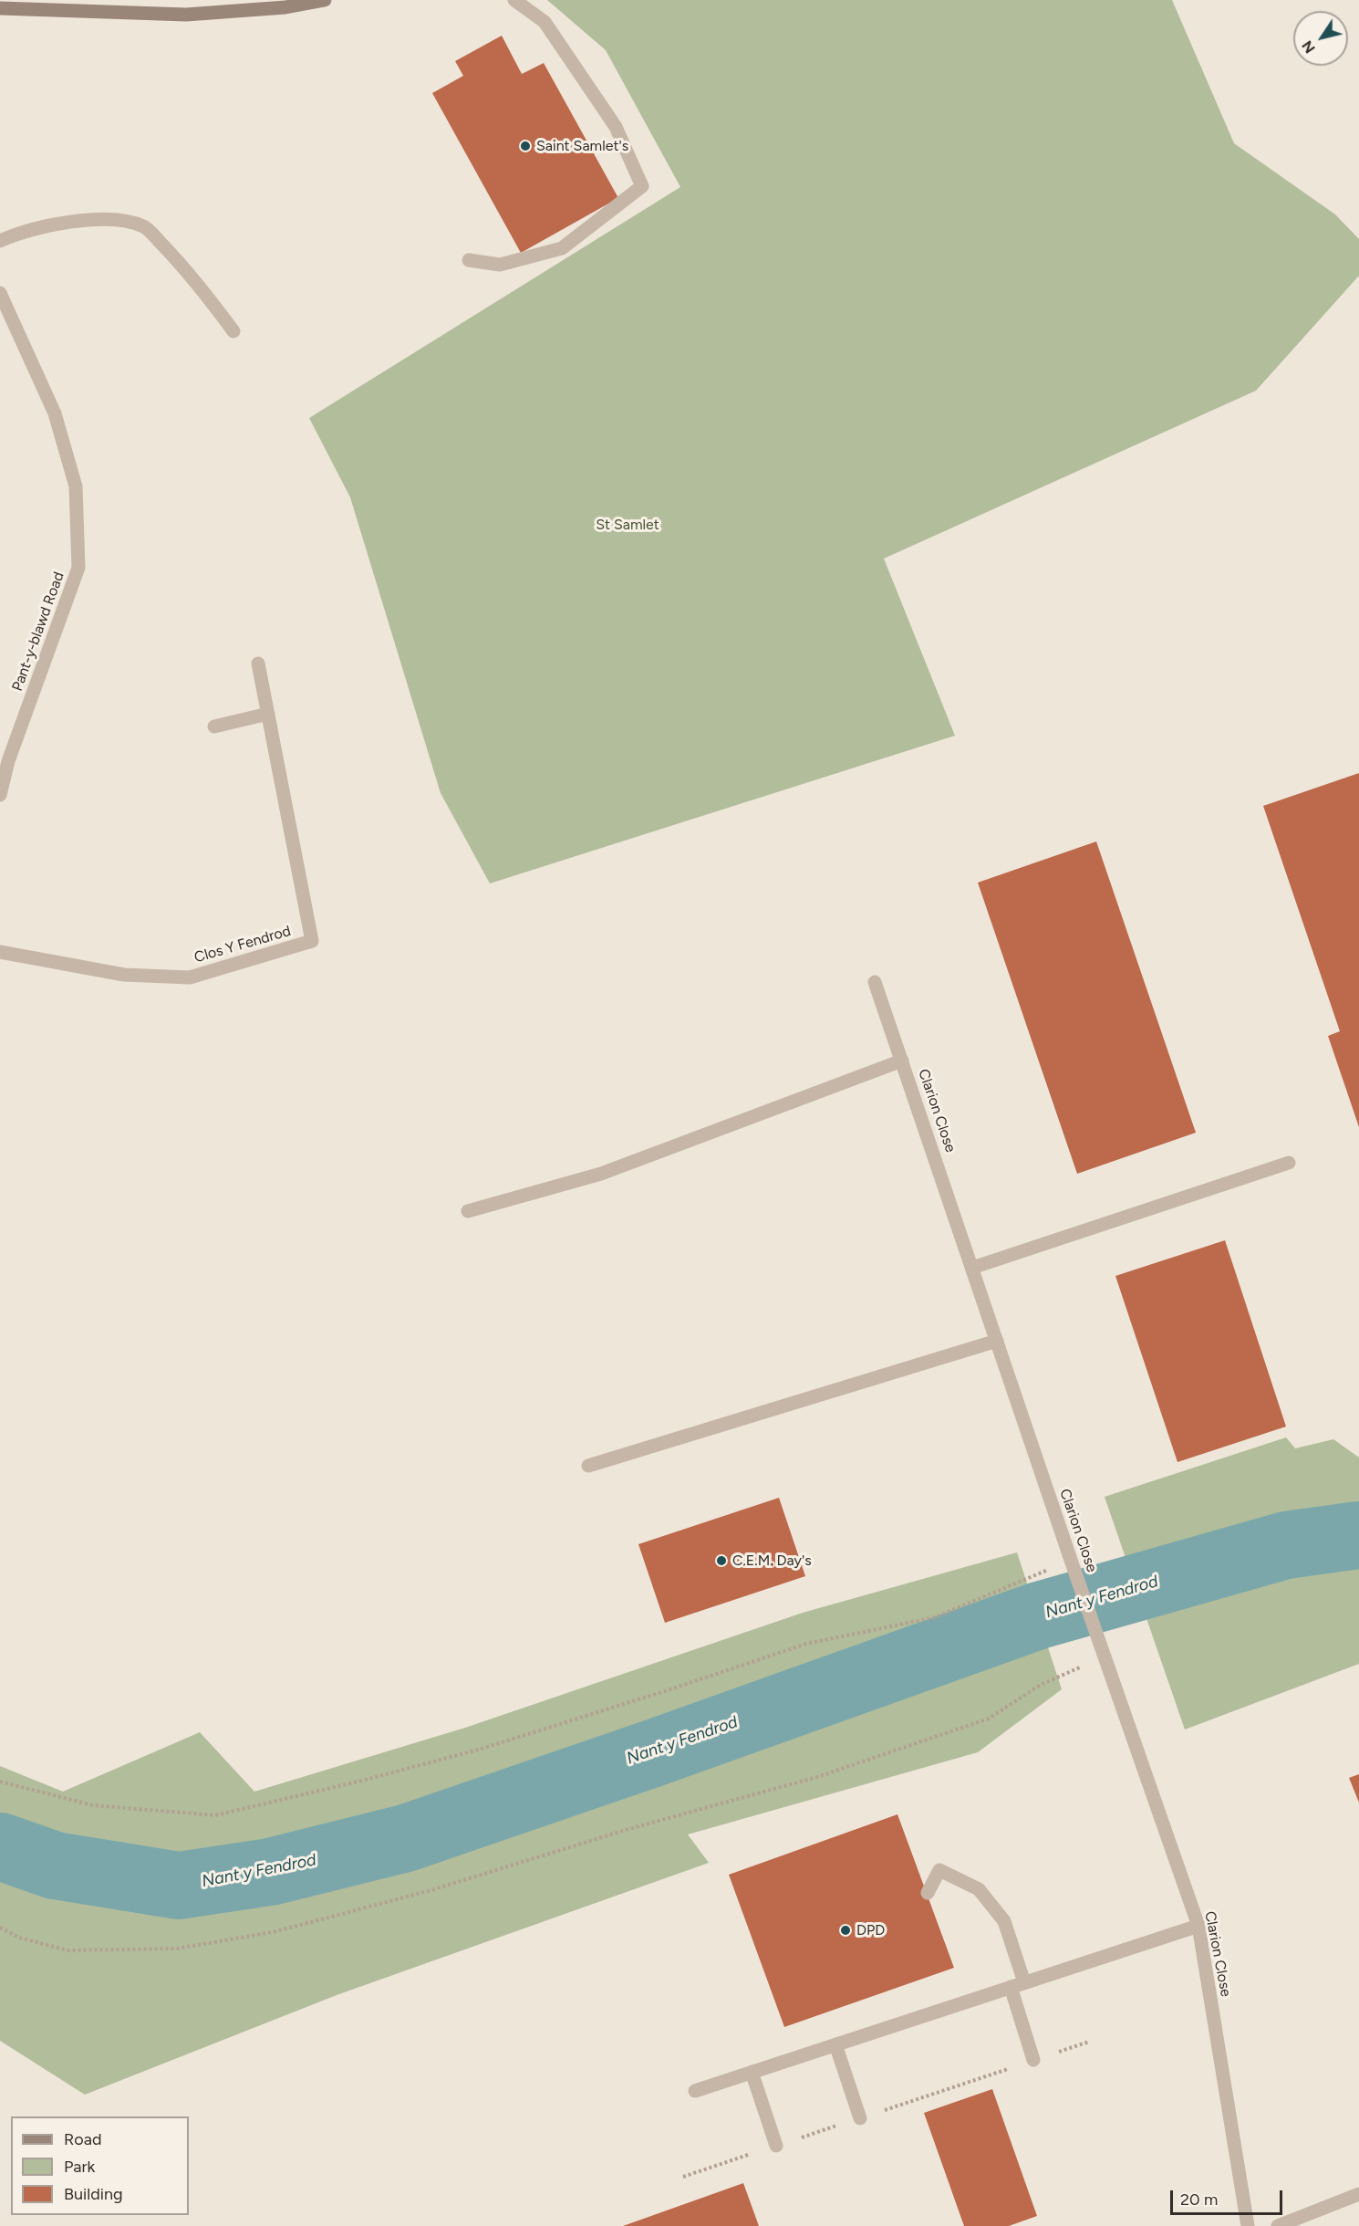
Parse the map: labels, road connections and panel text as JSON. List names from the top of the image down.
{
  "streets": {
    "street": ["Pant-y-blawd Road", "Clos Y Fendrod", "Clarion Close"]
  },
  "water": ["Nant y Fendrod"],
  "parks": ["St Samlet"],
  "places": ["Saint Samlet's", "C.E.M. Day's", "DPD"],
  "legend": ["Road", "Park", "Building"],
  "scale_bar": "20 m",
  "north": "bottom left"
}
